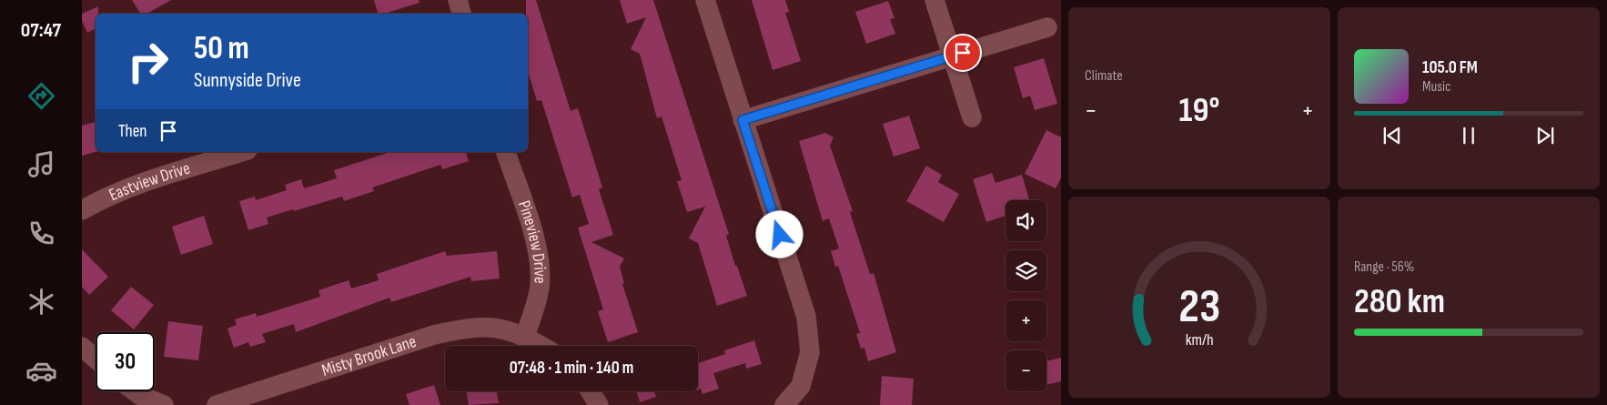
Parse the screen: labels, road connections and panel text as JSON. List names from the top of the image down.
{
  "streets": {
    "street": ["Eastview Drive", "Pineview Drive", "Misty Brook Lane"]
  },
  "crossings": [
    ["Pineview Drive", "Misty Brook Lane"]
  ],
  "page": {
    "tabs": "07:47",
    "tile": [
      "Climate",
      ["Range · 56%", "280 km"]
    ],
    "turn": ["50 m", "Sunnyside Drive"],
    "song": ["105.0 FM", "Music"],
    "heat": ["−", "19°", "+"],
    "then": "Then",
    "map_buttons": ["+", "−"],
    "limit": "30",
    "trip": "07:48 · 1 min · 140 m",
    "gauge": ["23", "km/h"]
  }
}
